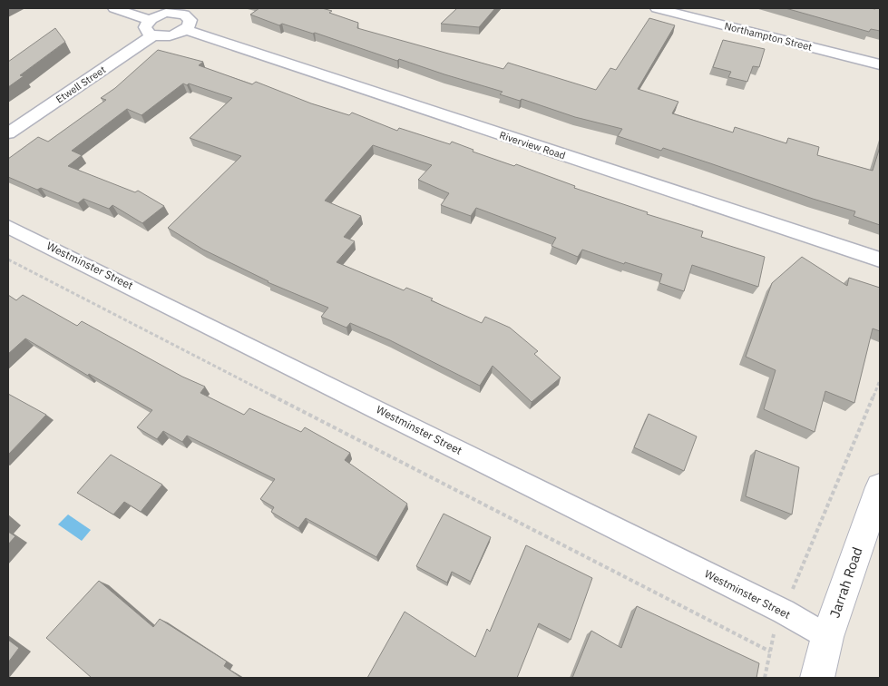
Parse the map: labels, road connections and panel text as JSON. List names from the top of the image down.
{
  "streets": {
    "street": [
      "Northampton Street",
      "Etwell Street",
      "Riverview Road",
      "Westminster Street",
      "Jarrah Road"
    ]
  },
  "crossings": [
    ["Westminster Street", "Jarrah Road"]
  ]
}
